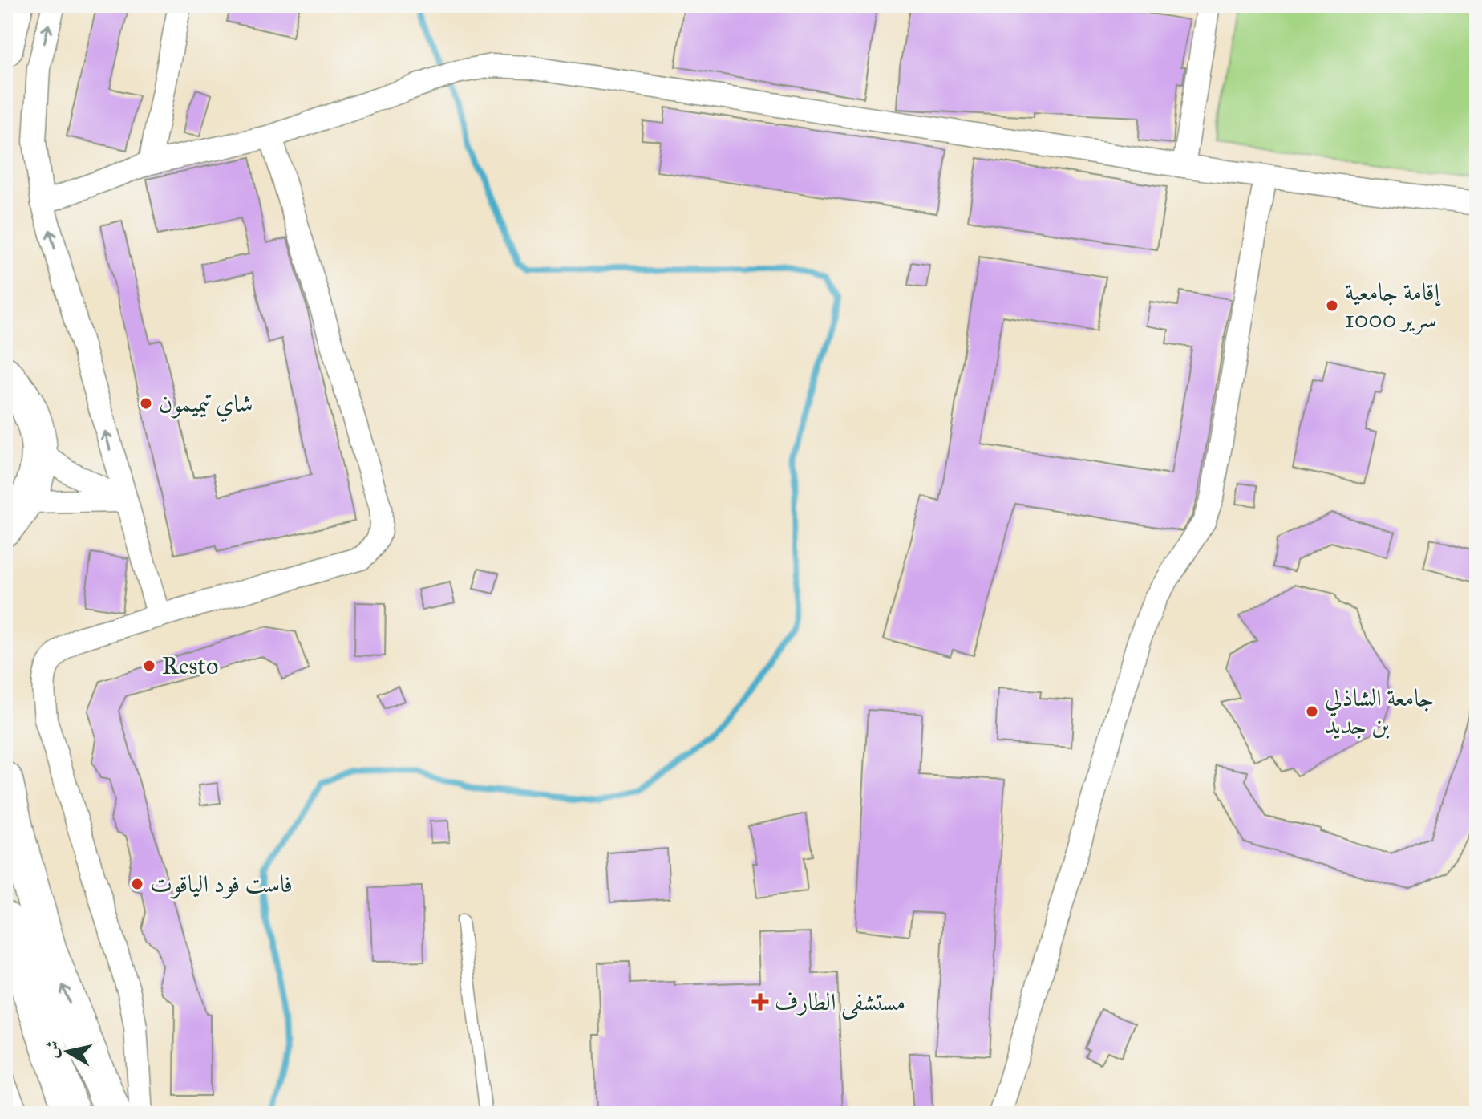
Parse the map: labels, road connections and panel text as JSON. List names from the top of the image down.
{
  "places": {
    "other": [
      "إقامة جامعية 1000 سرير",
      "شاي تيميمون",
      "Resto",
      "جامعة الشاذلي بن جديد",
      "فاست فود الياقوت"
    ],
    "health": ["مستشفى الطارف"]
  },
  "north": "left"
}
